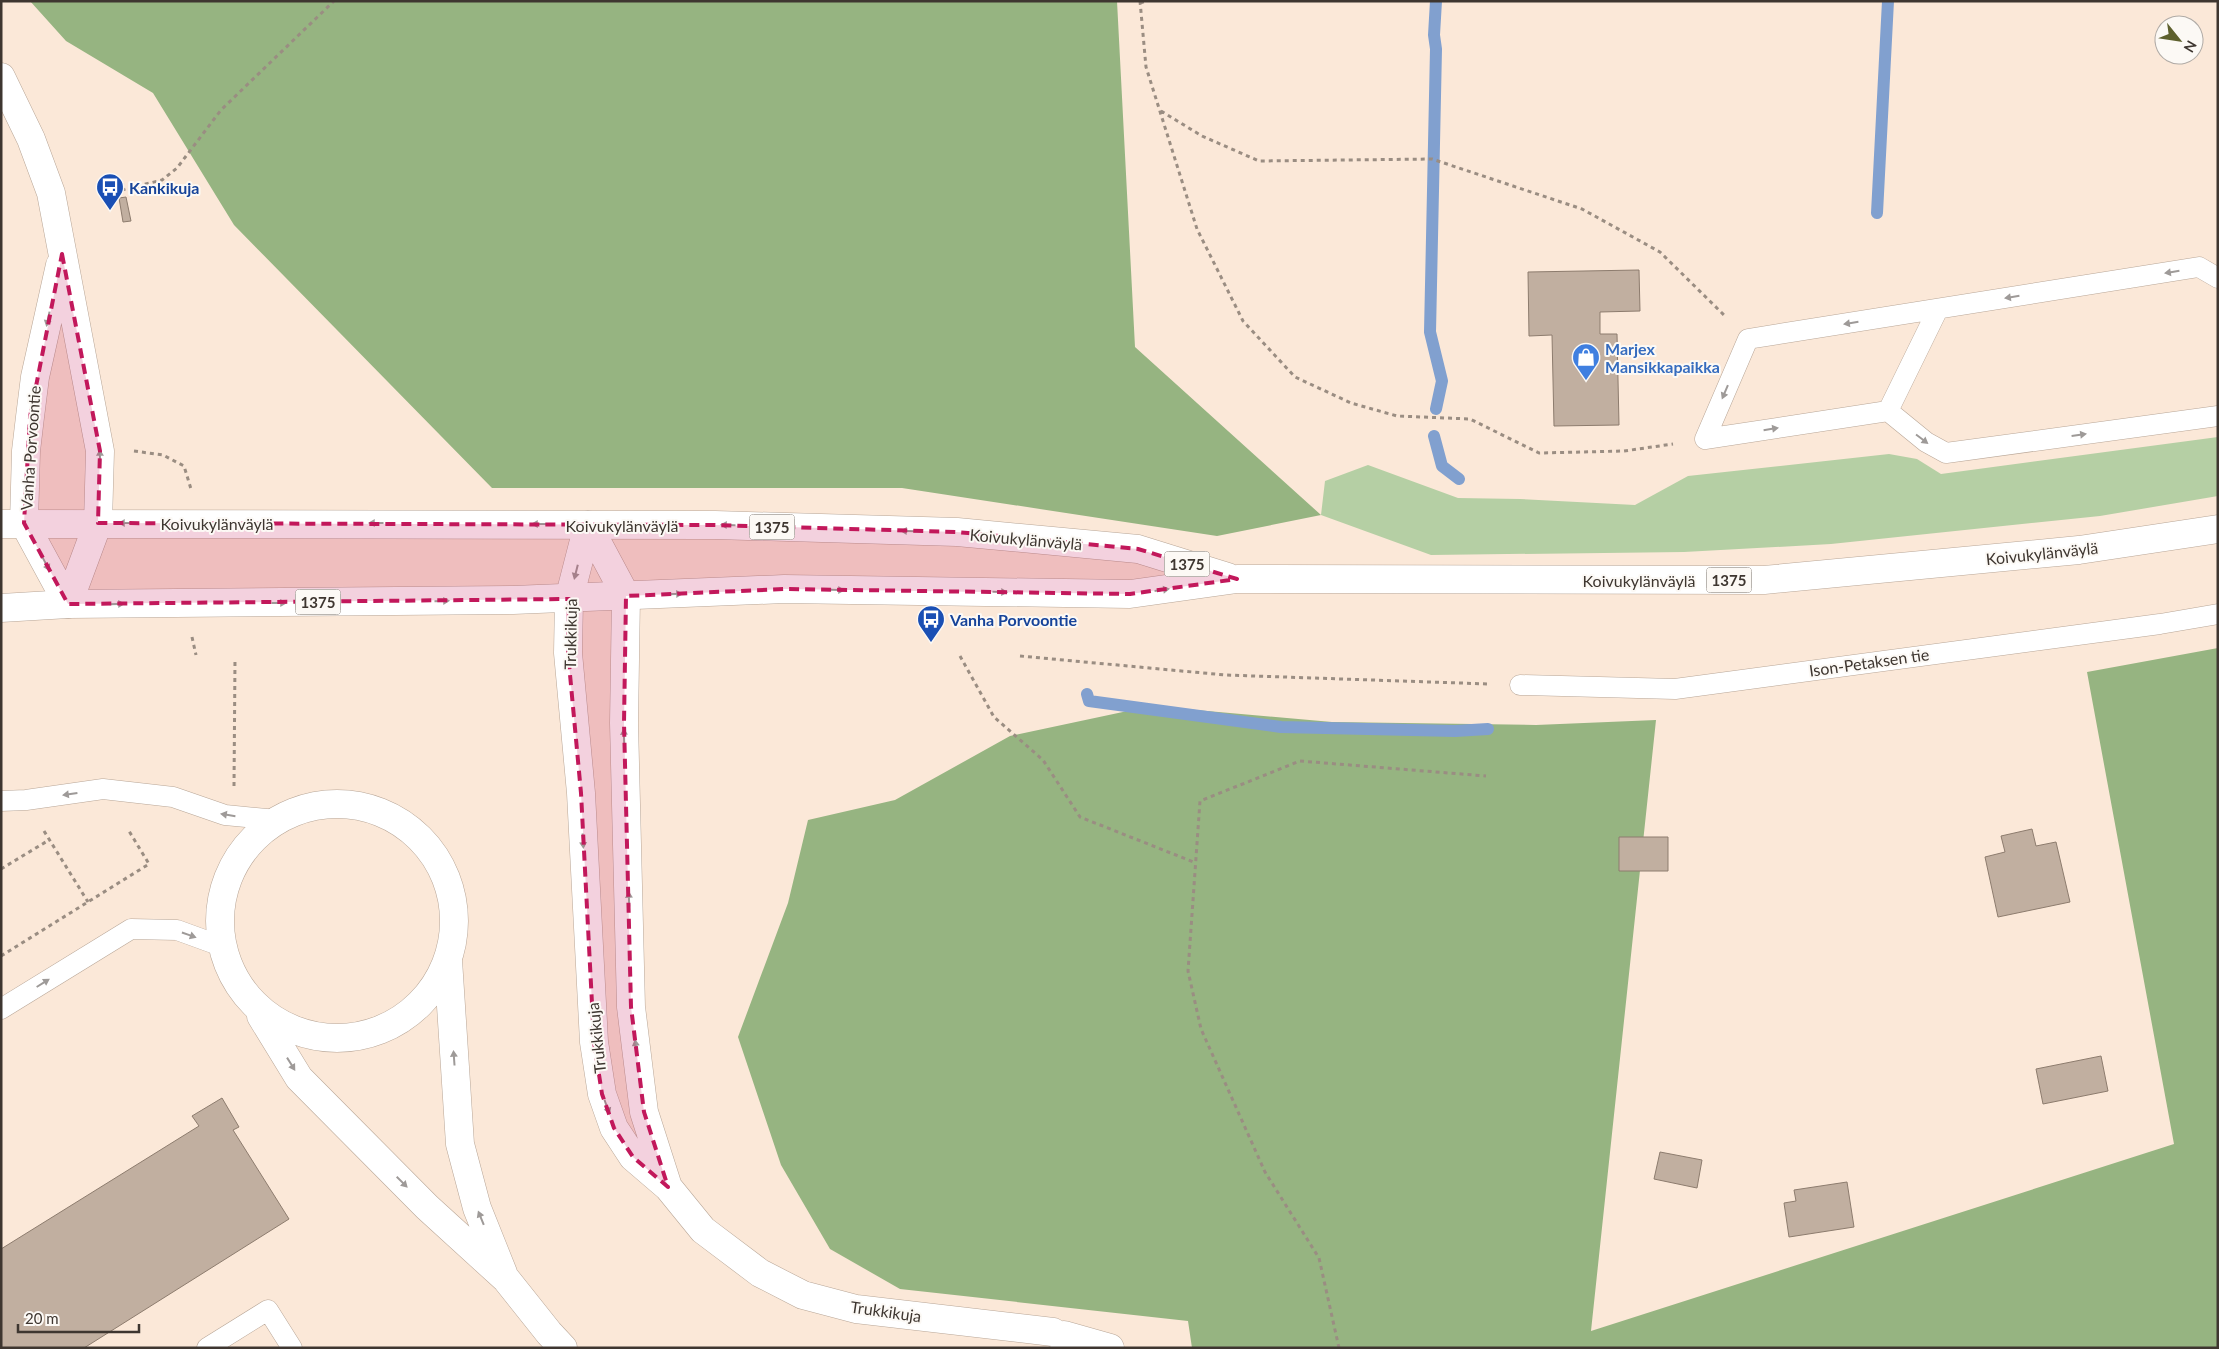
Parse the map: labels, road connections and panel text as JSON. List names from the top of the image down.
{
  "streets": {
    "main road": [
      "Vanha Porvoontie",
      "Koivukylänväylä",
      "1375",
      "Trukkikuja"
    ],
    "lane": ["Ison-Petaksen tie"]
  },
  "crossings": [
    ["Vanha Porvoontie", "Koivukylänväylä"],
    ["Koivukylänväylä", "Trukkikuja"]
  ],
  "places": {
    "bus stop": ["Kankikuja", "Vanha Porvoontie"],
    "shop": ["Marjex Mansikkapaikka"]
  },
  "scale_bar": "20 m",
  "north": "bottom right"
}
